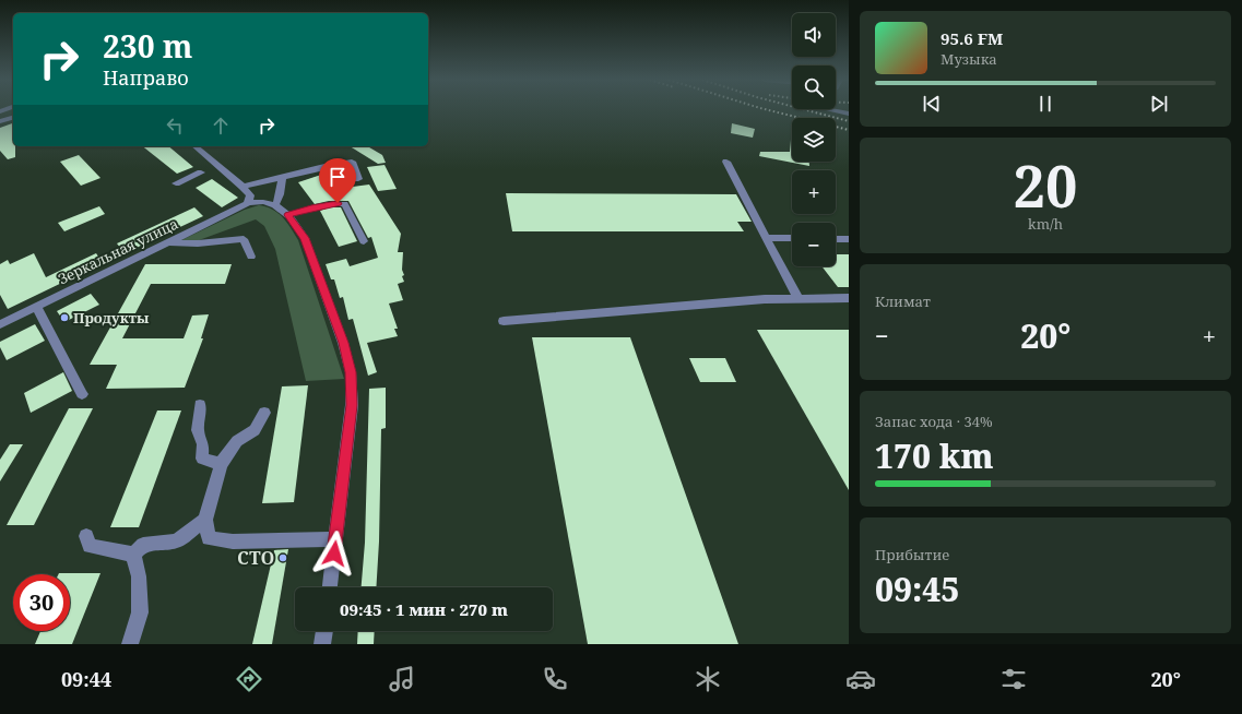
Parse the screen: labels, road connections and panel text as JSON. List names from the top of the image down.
{
  "streets": {
    "street": ["Зеркальная улица"]
  },
  "places": ["Продукты", "СТО"],
  "page": {
    "map_buttons": ["+", "−"],
    "turn": ["230 m", "Направо"],
    "song": ["95.6 FM", "Музыка"],
    "tile": [
      ["20", "km/h"],
      "Климат",
      ["Запас хода · 34%", "170 km"],
      ["Прибытие", "09:45"]
    ],
    "heat": ["−", "20°", "+"],
    "limit": "30",
    "trip": "09:45 · 1 мин · 270 m",
    "tabs": ["09:44", "20°"]
  }
}
